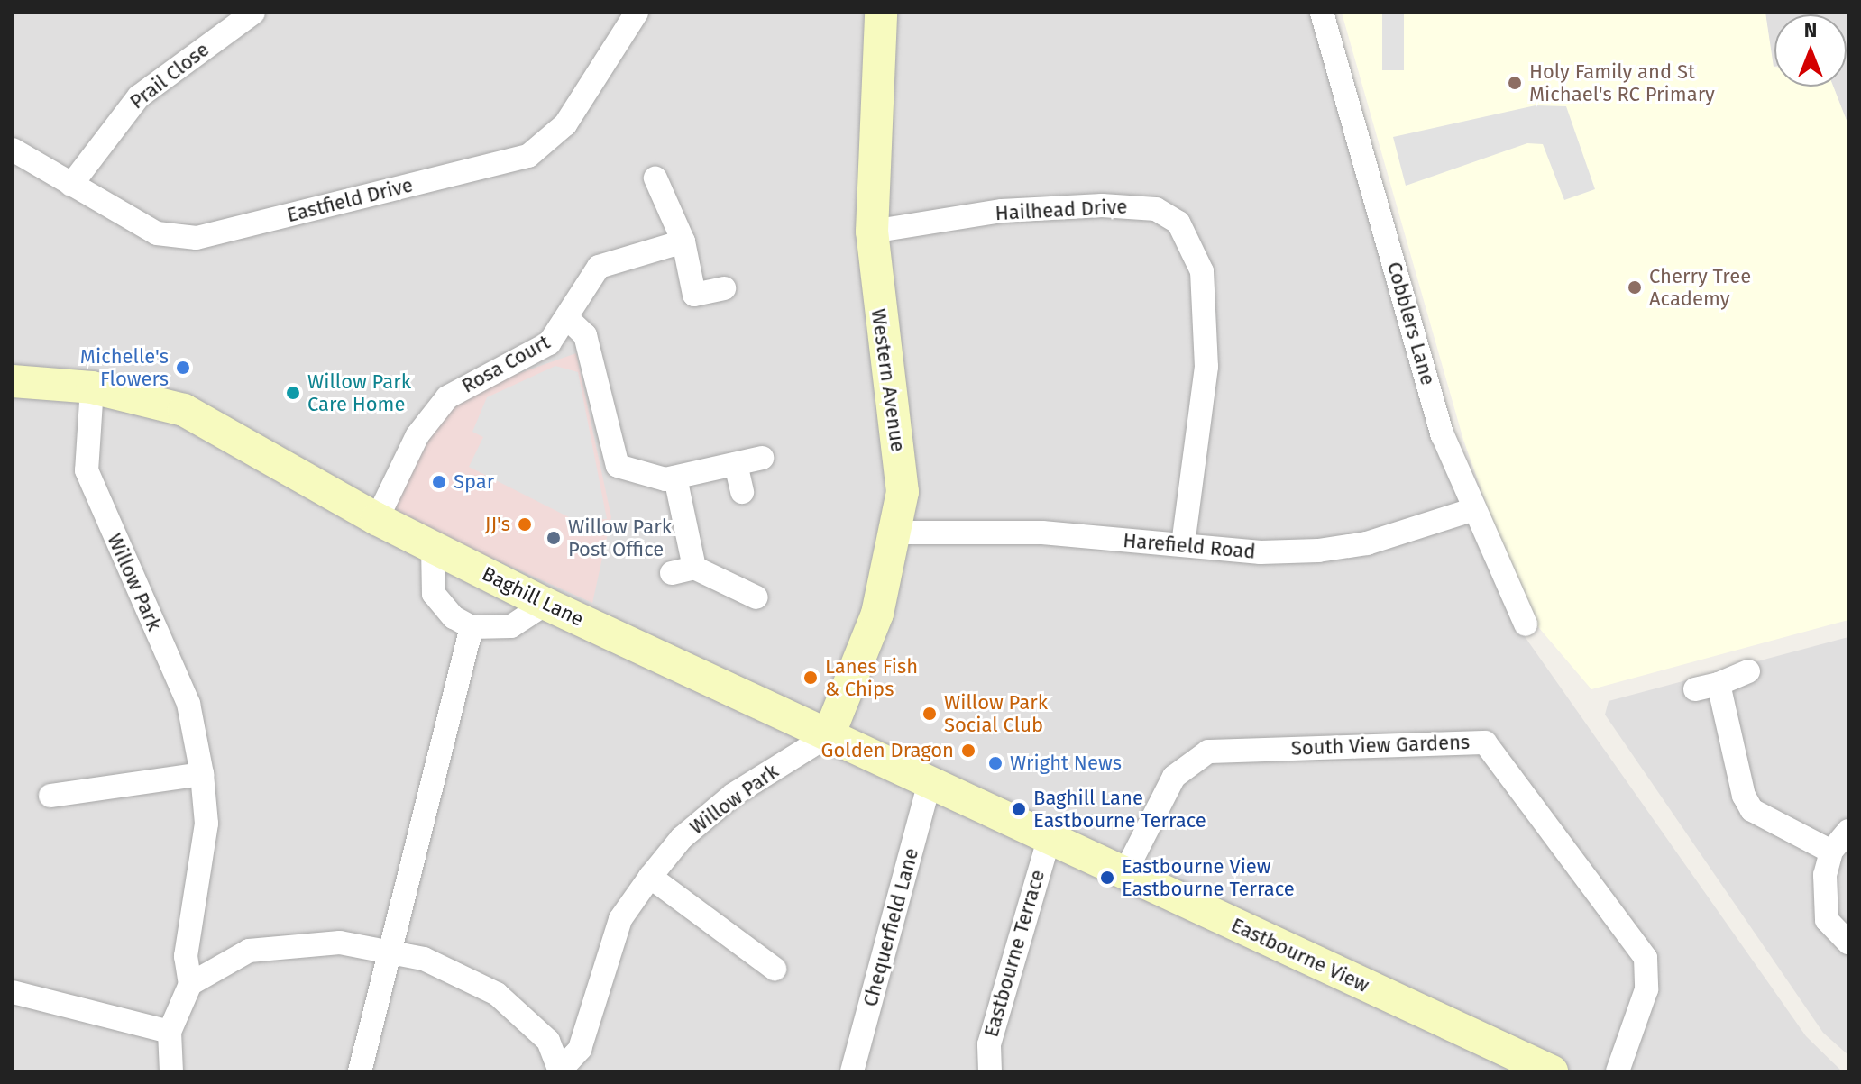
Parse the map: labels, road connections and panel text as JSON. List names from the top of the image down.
{
  "streets": {
    "street": [
      "Prail Close",
      "Eastfield Drive",
      "Hailhead Drive",
      "Cobblers Lane",
      "Rosa Court",
      "Western Avenue",
      "Harefield Road",
      "Willow Park",
      "Baghill Lane",
      "South View Gardens",
      "Chequerfield Lane",
      "Eastbourne Terrace",
      "Eastbourne View"
    ]
  },
  "crossings": [
    ["Prail Close", "Eastfield Drive"],
    ["Hailhead Drive", "Western Avenue"],
    ["Hailhead Drive", "Harefield Road"],
    ["Cobblers Lane", "Harefield Road"],
    ["Rosa Court", "Baghill Lane"],
    ["Western Avenue", "Harefield Road"],
    ["Western Avenue", "Willow Park"],
    ["Western Avenue", "Baghill Lane"],
    ["Willow Park", "Baghill Lane"],
    ["Baghill Lane", "Chequerfield Lane"],
    ["Baghill Lane", "Eastbourne Terrace"],
    ["Baghill Lane", "Eastbourne View"],
    ["South View Gardens", "Eastbourne View"],
    ["Eastbourne Terrace", "Eastbourne View"]
  ],
  "places": [
    "Holy Family and St Michael's RC Primary",
    "Cherry Tree Academy",
    "Michelle's Flowers",
    "Willow Park Care Home",
    "Spar",
    "JJ's",
    "Willow Park Post Office",
    "Lanes Fish & Chips",
    "Willow Park Social Club",
    "Golden Dragon",
    "Wright News",
    "Baghill Lane Eastbourne Terrace",
    "Eastbourne View Eastbourne Terrace"
  ],
  "north": "top"
}
